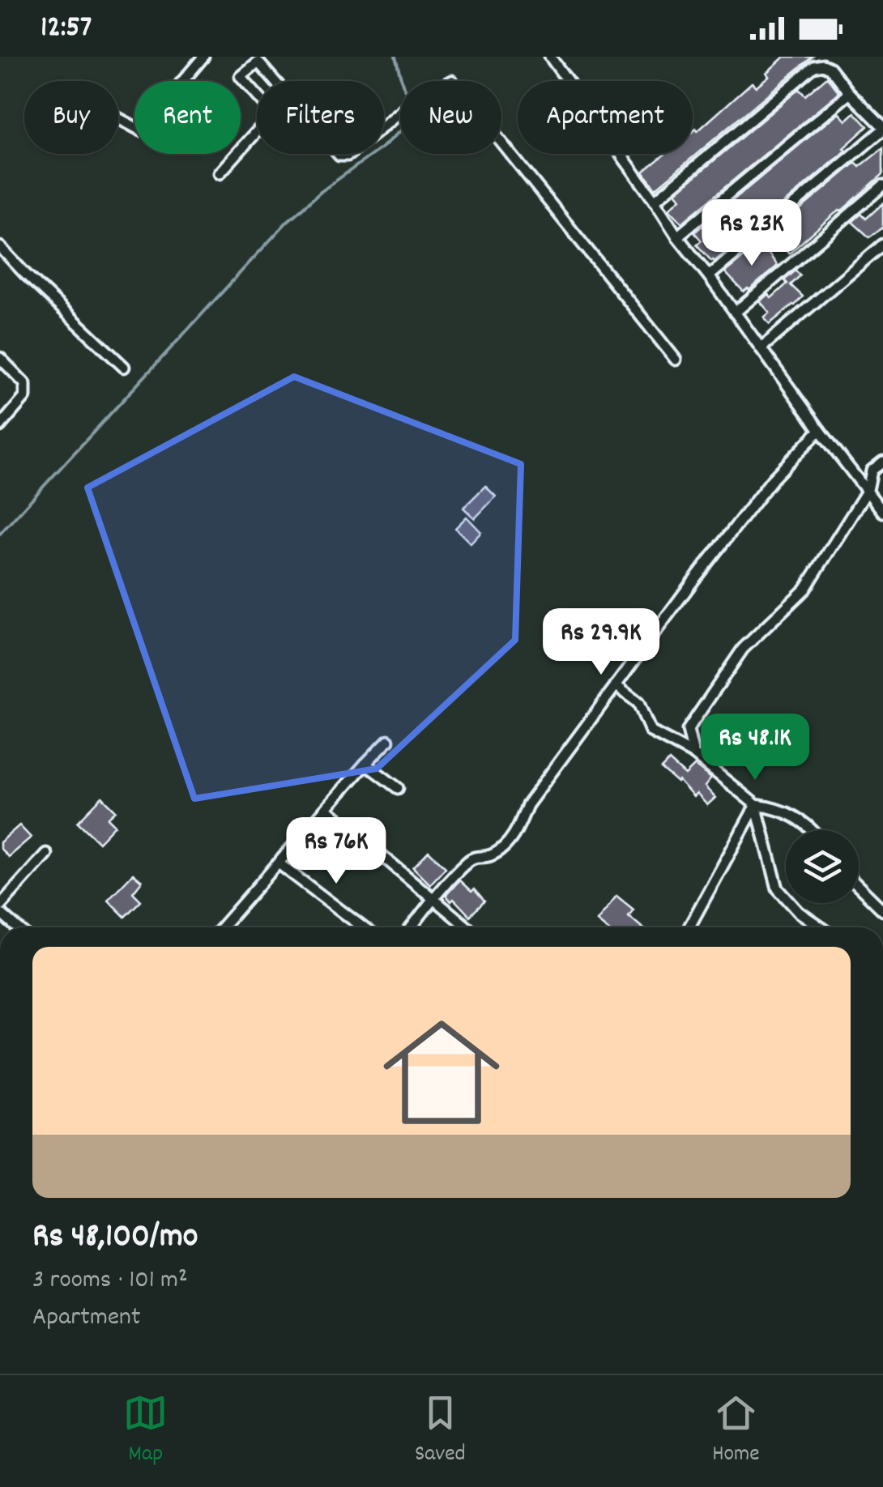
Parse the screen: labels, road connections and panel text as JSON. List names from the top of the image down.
{
  "page": {
    "status": "12:57",
    "chip": [
      "Buy",
      "Rent",
      "Filters",
      "New",
      "Apartment"
    ],
    "price": [
      "Rs 23K",
      "Rs 29.9K",
      "Rs 48.1K",
      "Rs 76K"
    ],
    "list": [
      {
        "name": "Rs 48,100/mo",
        "note": "3 rooms · 101 m² · Apartment"
      }
    ],
    "tabs": ["Map", "Saved", "Home"]
  }
}
